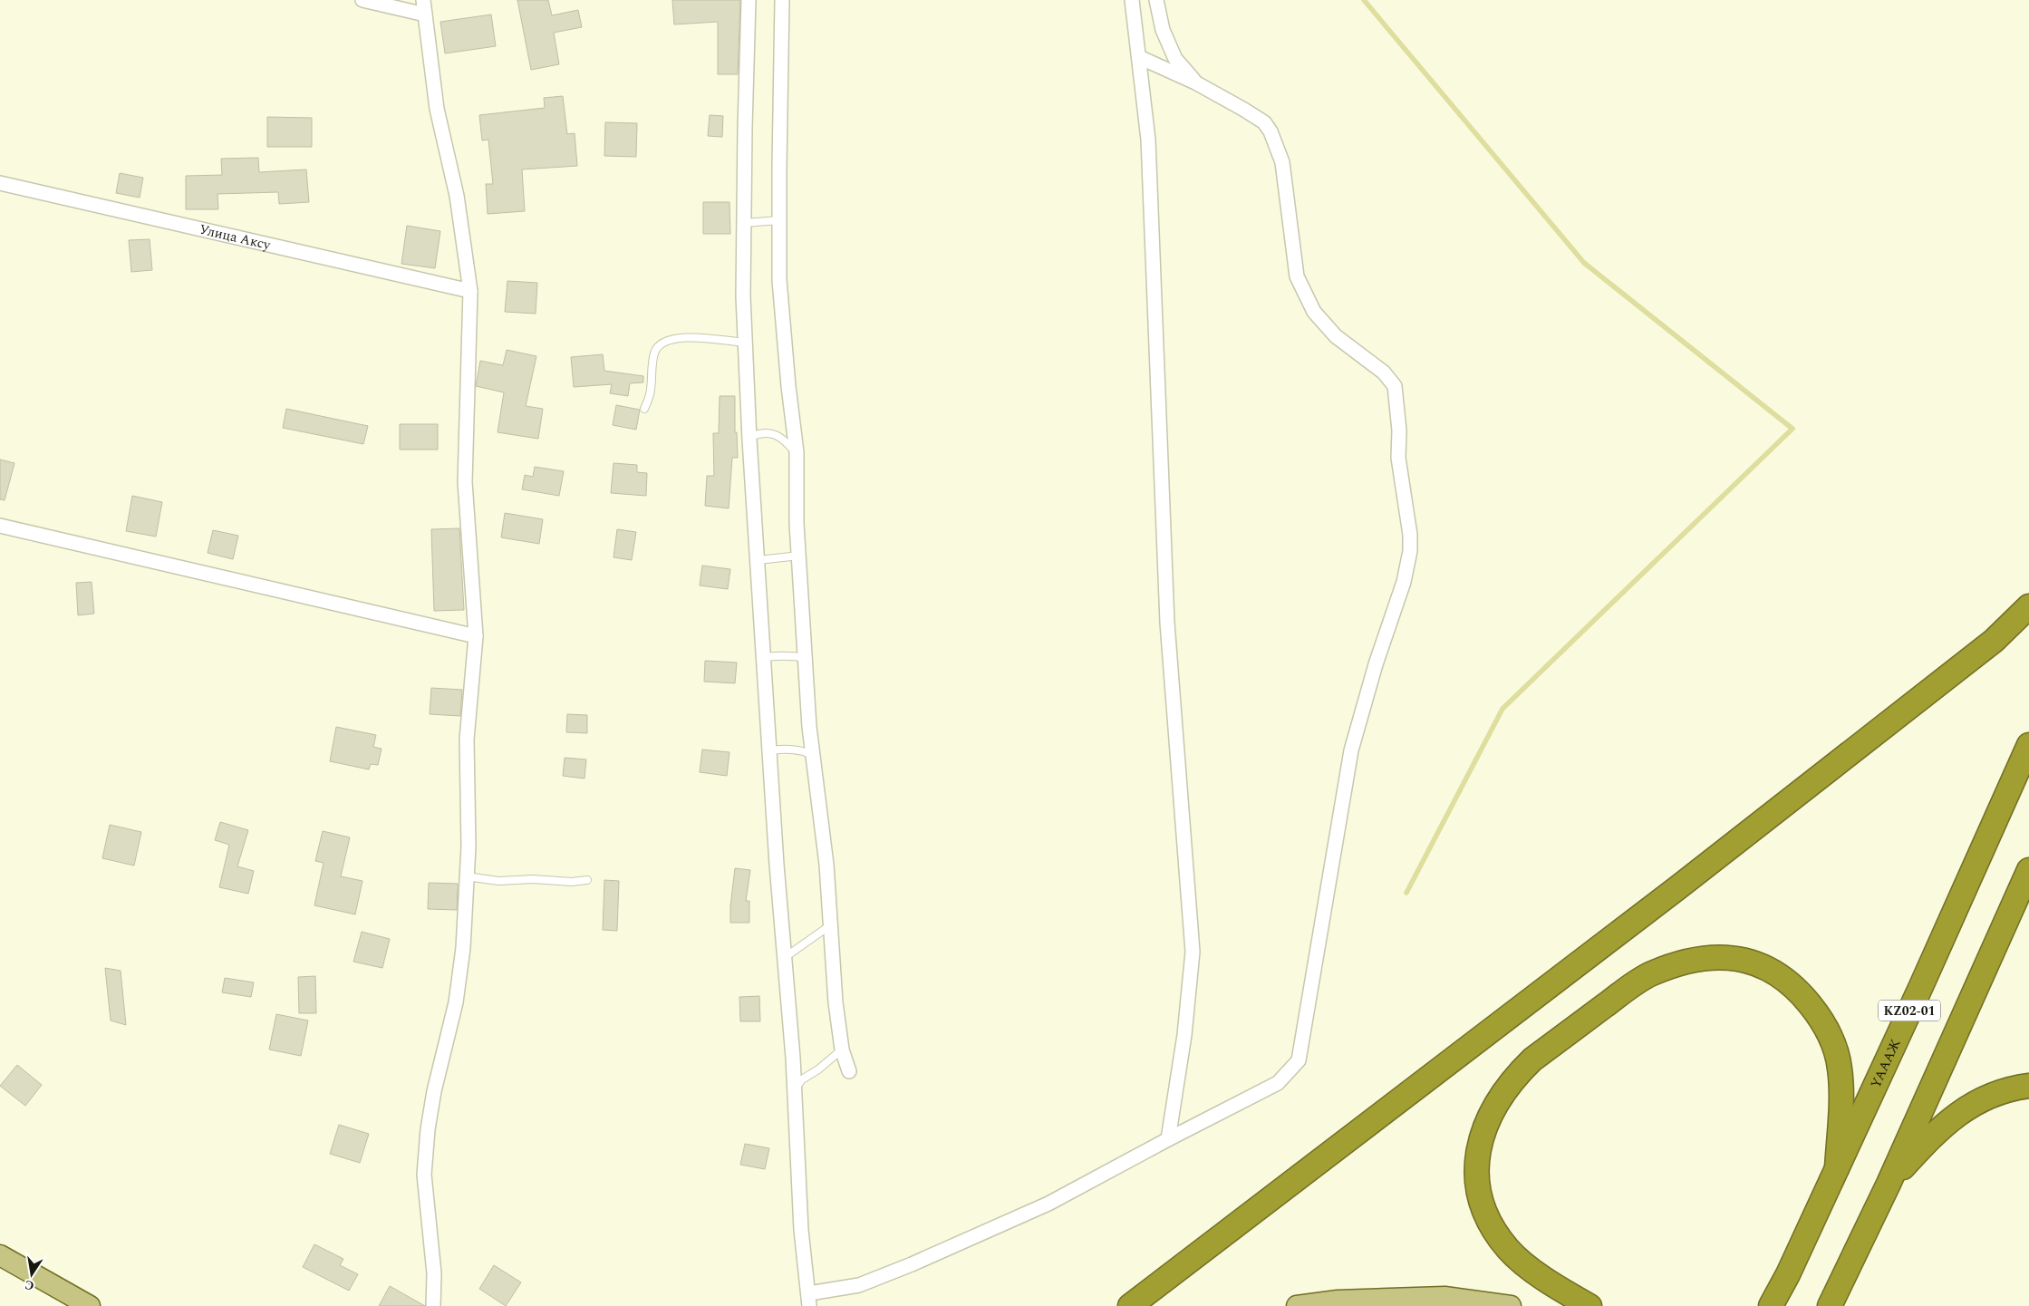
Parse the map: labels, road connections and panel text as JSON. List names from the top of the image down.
{
  "streets": {
    "highway": ["KZ02-01", "ҮАААЖ"],
    "street": ["Улица Аксу"]
  },
  "north": "bottom"
}
